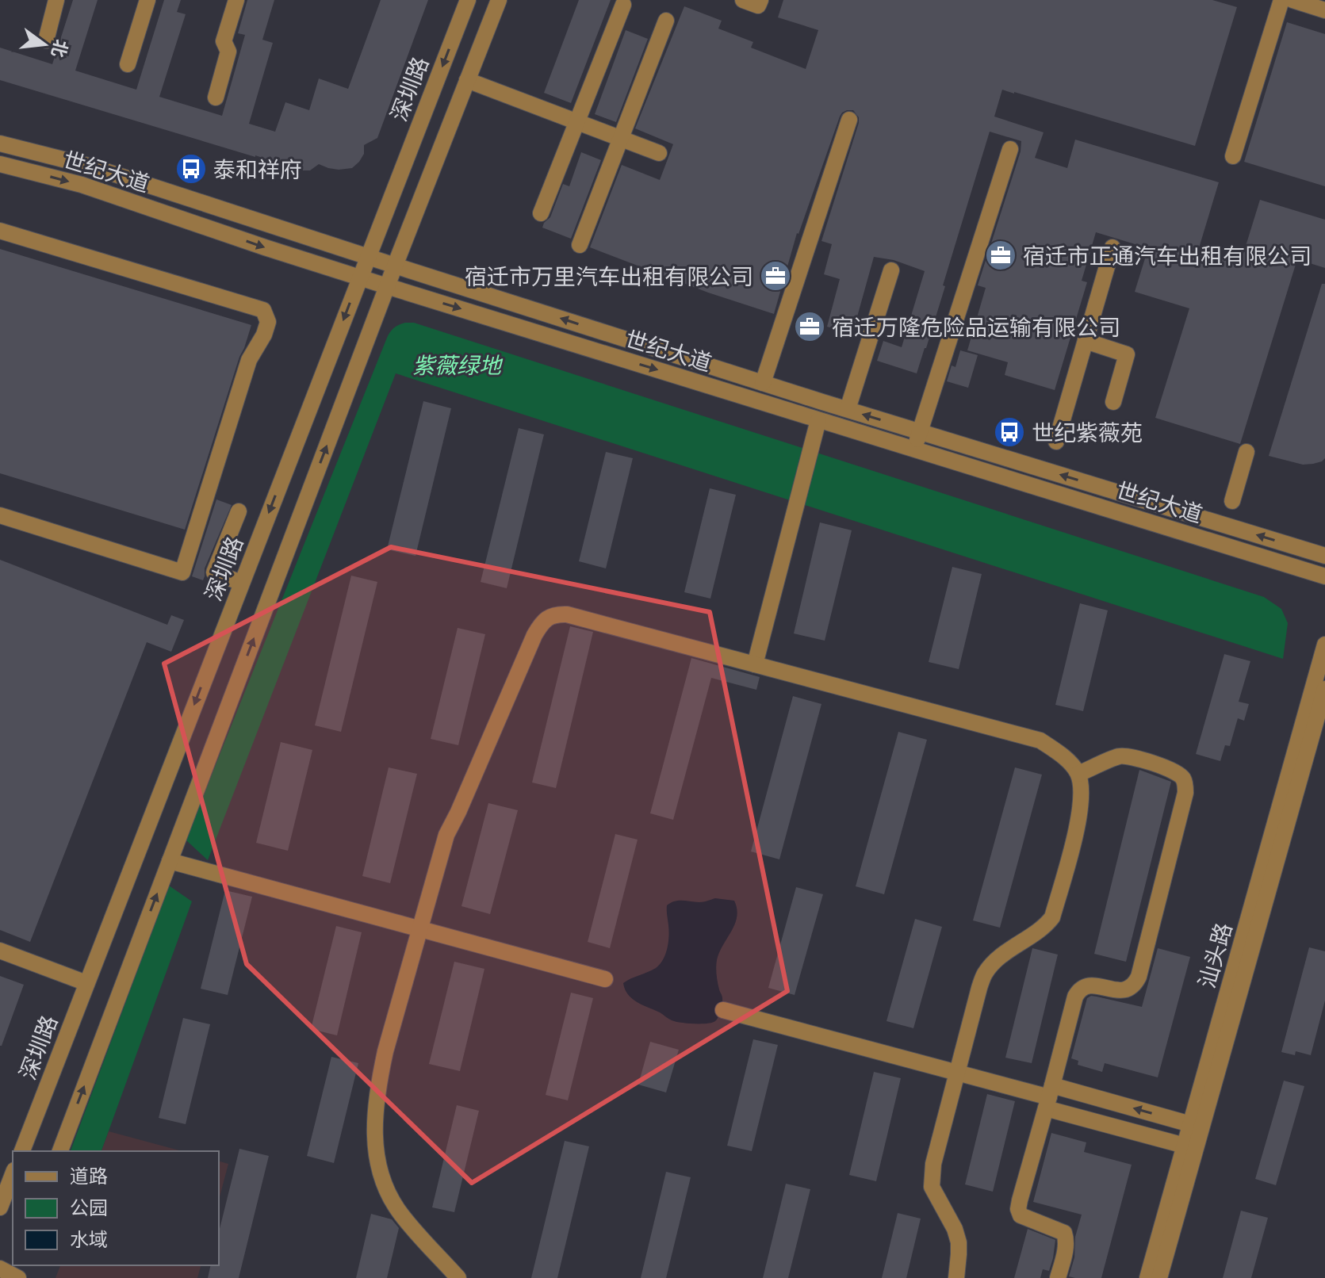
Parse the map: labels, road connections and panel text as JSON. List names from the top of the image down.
{
  "streets": {
    "street": ["深圳路", "世纪大道", "汕头路"]
  },
  "crossings": [
    ["深圳路", "世纪大道"]
  ],
  "parks": ["紫薇绿地"],
  "places": {
    "bus stop": ["泰和祥府", "世纪紫薇苑"],
    "office": ["宿迁市正通汽车出租有限公司", "宿迁市万里汽车出租有限公司", "宿迁万隆危险品运输有限公司"]
  },
  "legend": ["道路", "公园", "水域"],
  "north": "right"
}
